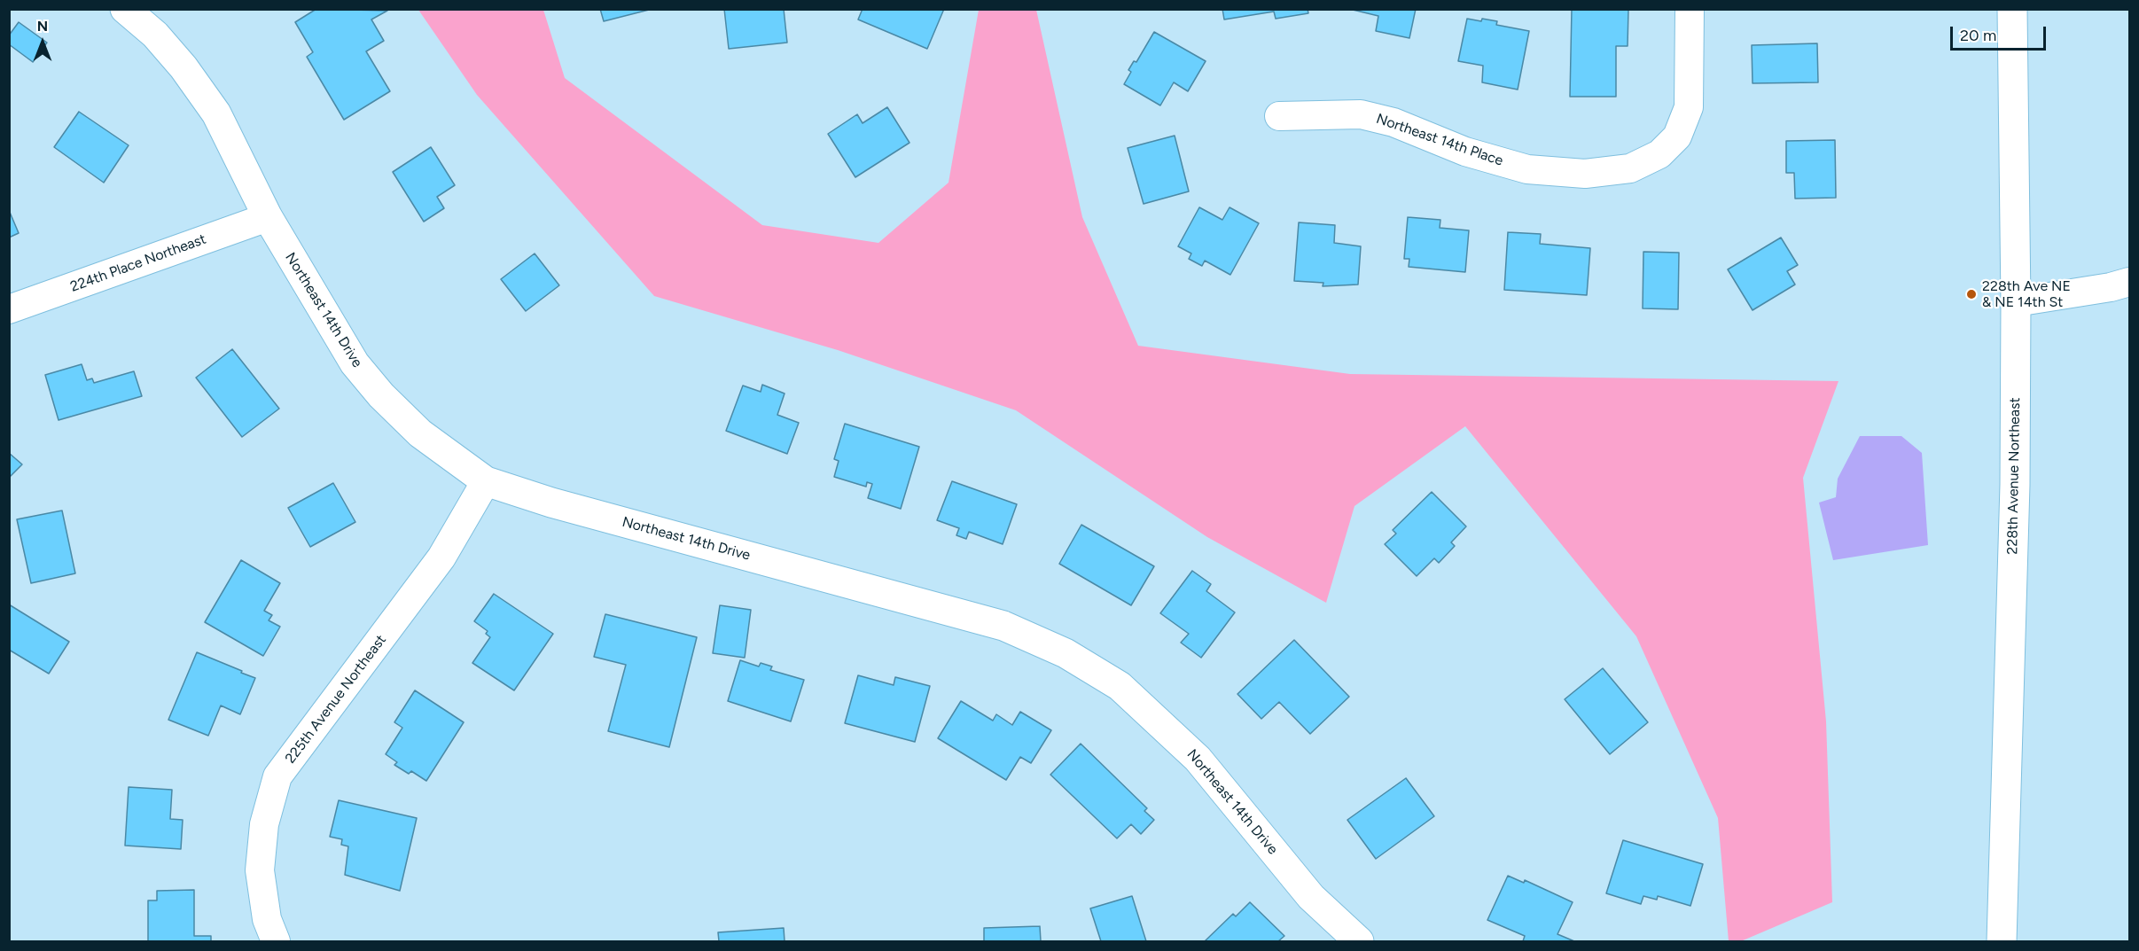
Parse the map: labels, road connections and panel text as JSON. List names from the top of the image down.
{
  "streets": {
    "street": [
      "Northeast 14th Place",
      "224th Place Northeast",
      "Northeast 14th Drive",
      "228th Avenue Northeast",
      "225th Avenue Northeast"
    ]
  },
  "crossings": [
    ["224th Place Northeast", "Northeast 14th Drive"],
    ["Northeast 14th Drive", "225th Avenue Northeast"]
  ],
  "places": ["228th Ave NE & NE 14th St"],
  "scale_bar": "20 m",
  "north": "top"
}
